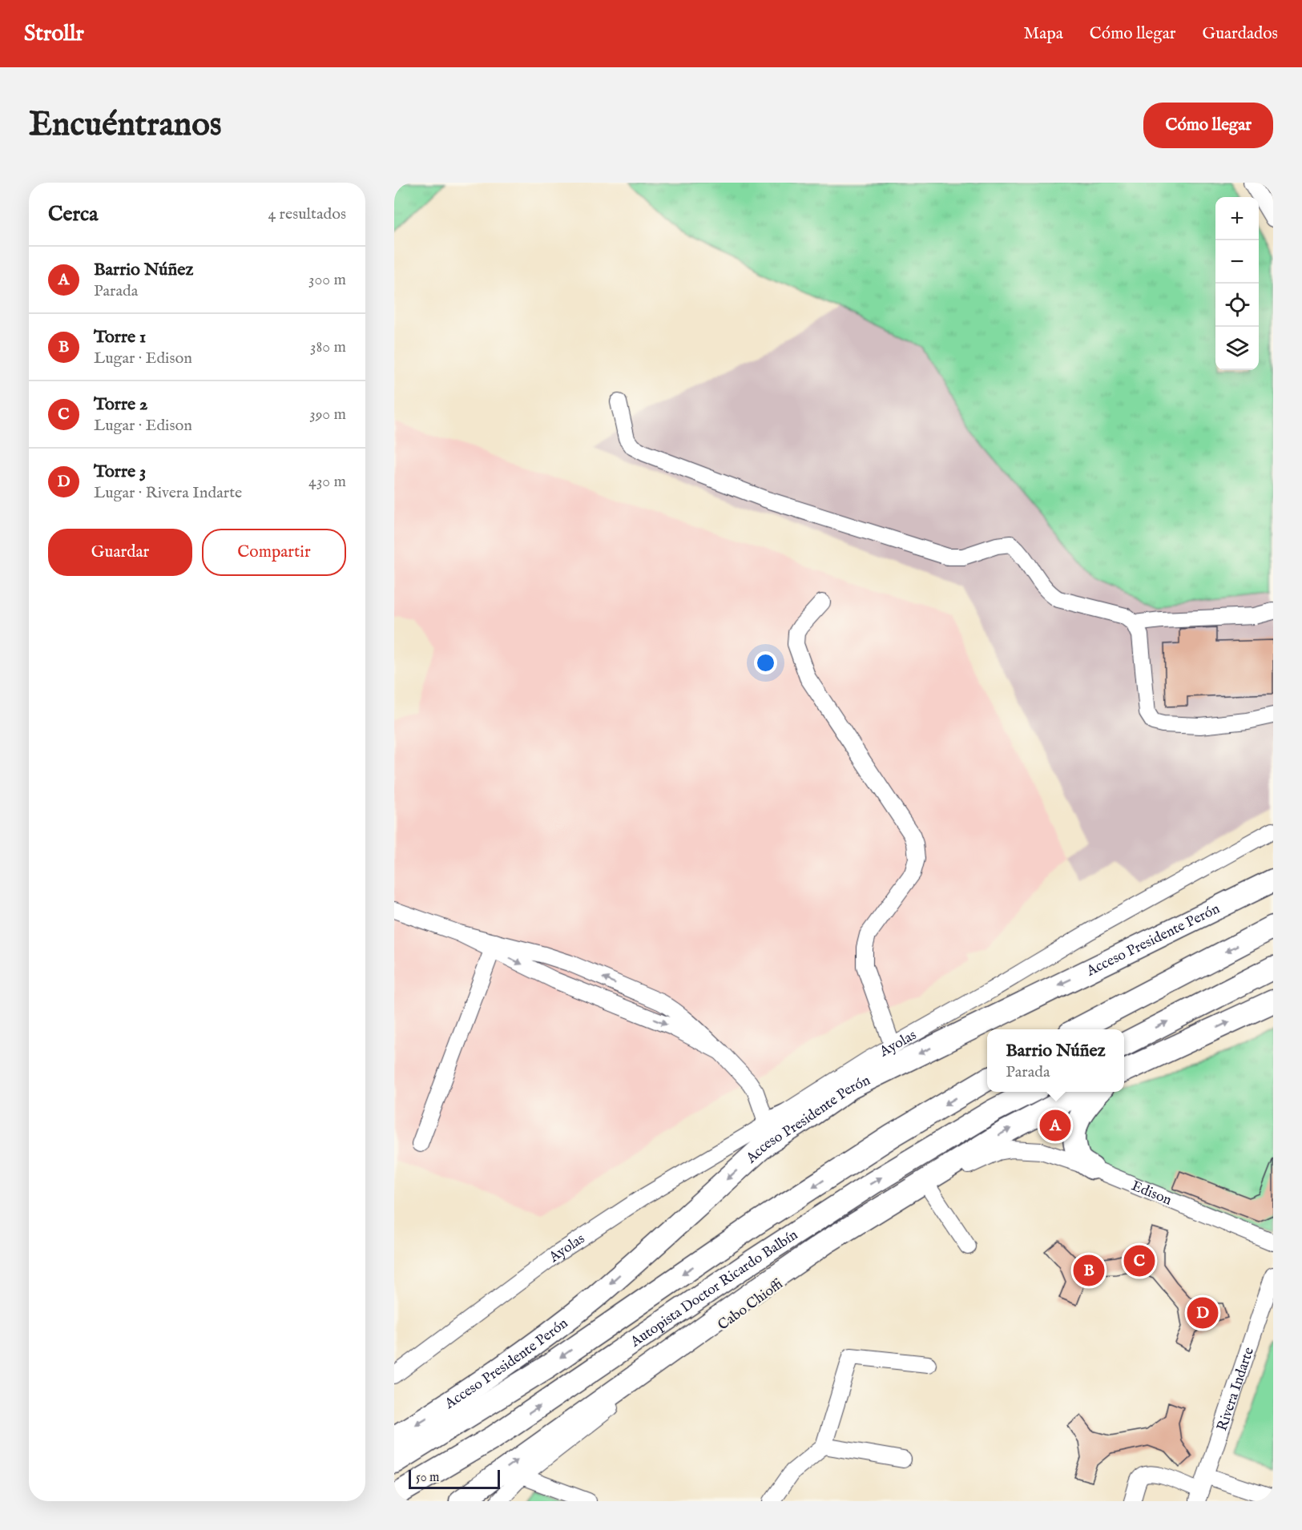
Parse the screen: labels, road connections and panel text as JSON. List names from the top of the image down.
{
  "streets": {
    "highway": ["Acceso Presidente Perón", "Autopista Doctor Ricardo Balbín"],
    "street": [
      "Ayolas",
      "Edison",
      "Cabo Chioffi",
      "Rivera Indarte"
    ]
  },
  "crossings": [
    ["Acceso Presidente Perón", "Ayolas"],
    ["Edison", "Cabo Chioffi"]
  ],
  "scale_bar": "50 m",
  "page": {
    "header": "Strollr",
    "nav": ["Mapa", "Cómo llegar", "Guardados"],
    "buttons": [
      "Cómo llegar",
      ["Guardar", "Compartir"]
    ],
    "title": "Encuéntranos",
    "heading": ["Cerca", "4 resultados"],
    "map_buttons": ["+", "−"],
    "list": [
      {
        "mark": "A",
        "name": "Barrio Núñez",
        "note": "Parada",
        "value": "300 m"
      },
      {
        "mark": "B",
        "name": "Torre 1",
        "note": "Lugar · Edison",
        "value": "380 m"
      },
      {
        "mark": "C",
        "name": "Torre 2",
        "note": "Lugar · Edison",
        "value": "390 m"
      },
      {
        "mark": "D",
        "name": "Torre 3",
        "note": "Lugar · Rivera Indarte",
        "value": "430 m"
      }
    ],
    "popup": ["Barrio Núñez", "Parada"],
    "pins": [
      "A",
      "C",
      "B",
      "D"
    ],
    "scale": "50 m"
  }
}
